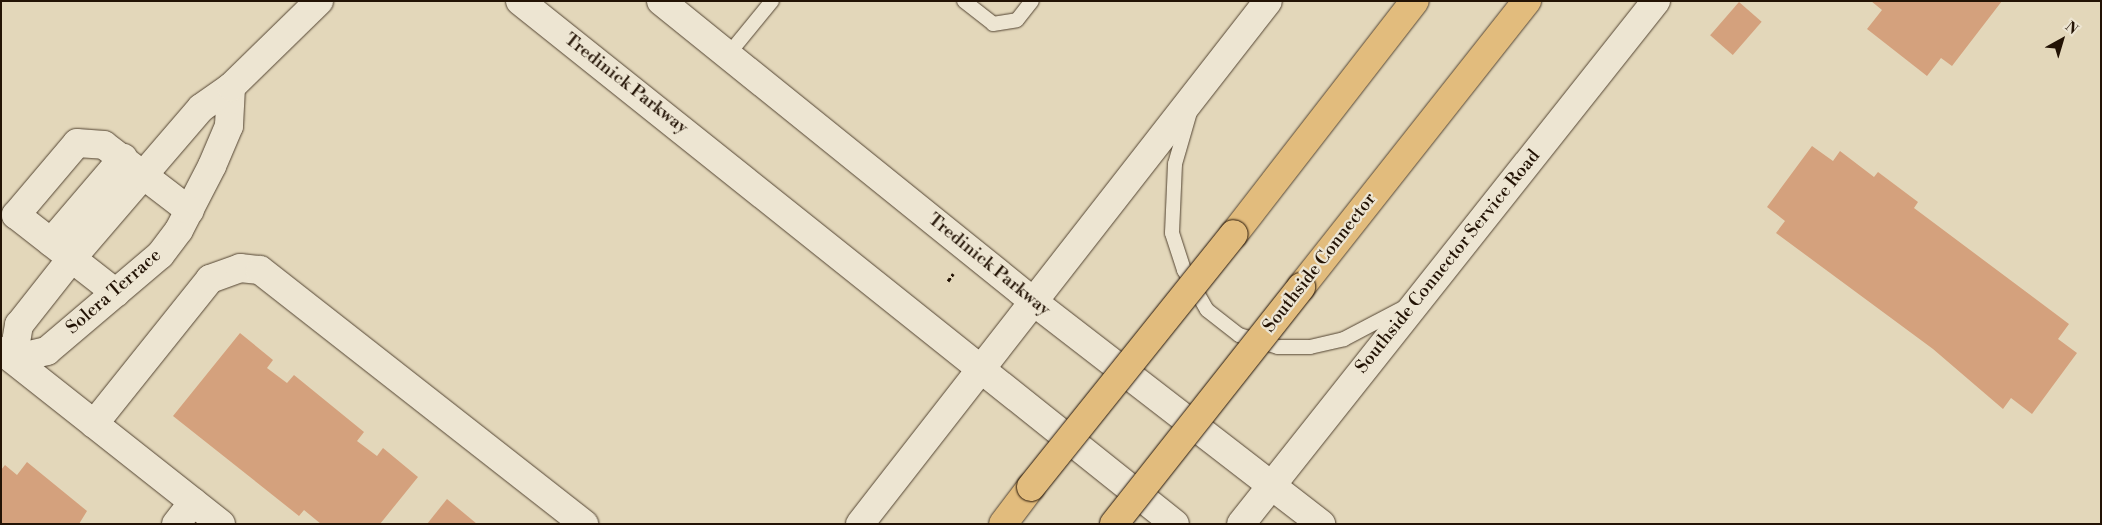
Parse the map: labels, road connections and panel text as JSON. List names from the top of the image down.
{
  "streets": {
    "highway": ["Southside Connector"],
    "street": ["Tredinick Parkway", "Southside Connector Service Road", "Solera Terrace"]
  },
  "crossings": [
    ["Tredinick Parkway", "Southside Connector Service Road"]
  ],
  "north": "top right"
}
